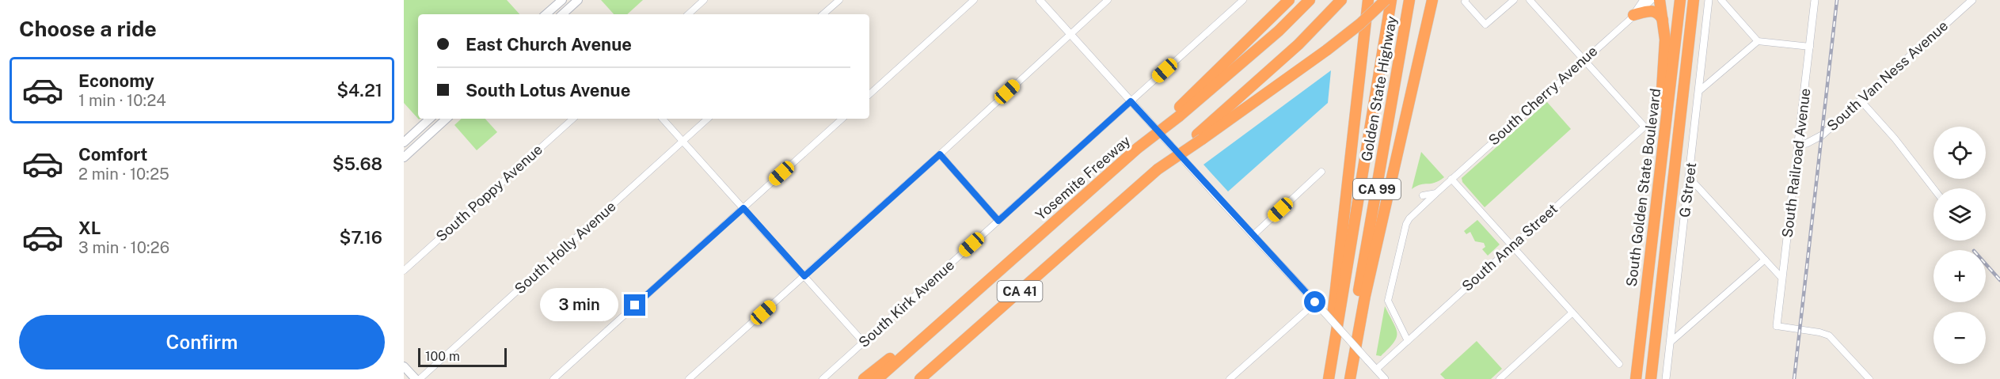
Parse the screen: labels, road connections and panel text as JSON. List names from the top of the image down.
{
  "streets": {
    "highway": [
      "Golden State Highway",
      "Yosemite Freeway",
      "South Golden State Boulevard",
      "CA 99",
      "CA 41"
    ],
    "street": [
      "South Van Ness Avenue",
      "South Cherry Avenue",
      "South Railroad Avenue",
      "G Street",
      "South Poppy Avenue",
      "South Holly Avenue",
      "South Anna Street",
      "South Kirk Avenue"
    ]
  },
  "crossings": [
    ["South Van Ness Avenue", "South Railroad Avenue"],
    ["South Cherry Avenue", "South Anna Street"]
  ],
  "scale_bar": "100 m",
  "page": {
    "heading": "Choose a ride",
    "banner": ["East Church Avenue", "South Lotus Avenue"],
    "list": [
      {
        "name": "Economy",
        "note": "1 min · 10:24",
        "value": "$4.21"
      },
      {
        "name": "Comfort",
        "note": "2 min · 10:25",
        "value": "$5.68"
      },
      {
        "name": "XL",
        "note": "3 min · 10:26",
        "value": "$7.16"
      }
    ],
    "map_buttons": ["+", "−"],
    "bubble": "3 min",
    "buttons": "Confirm",
    "scale": "100 m"
  }
}
